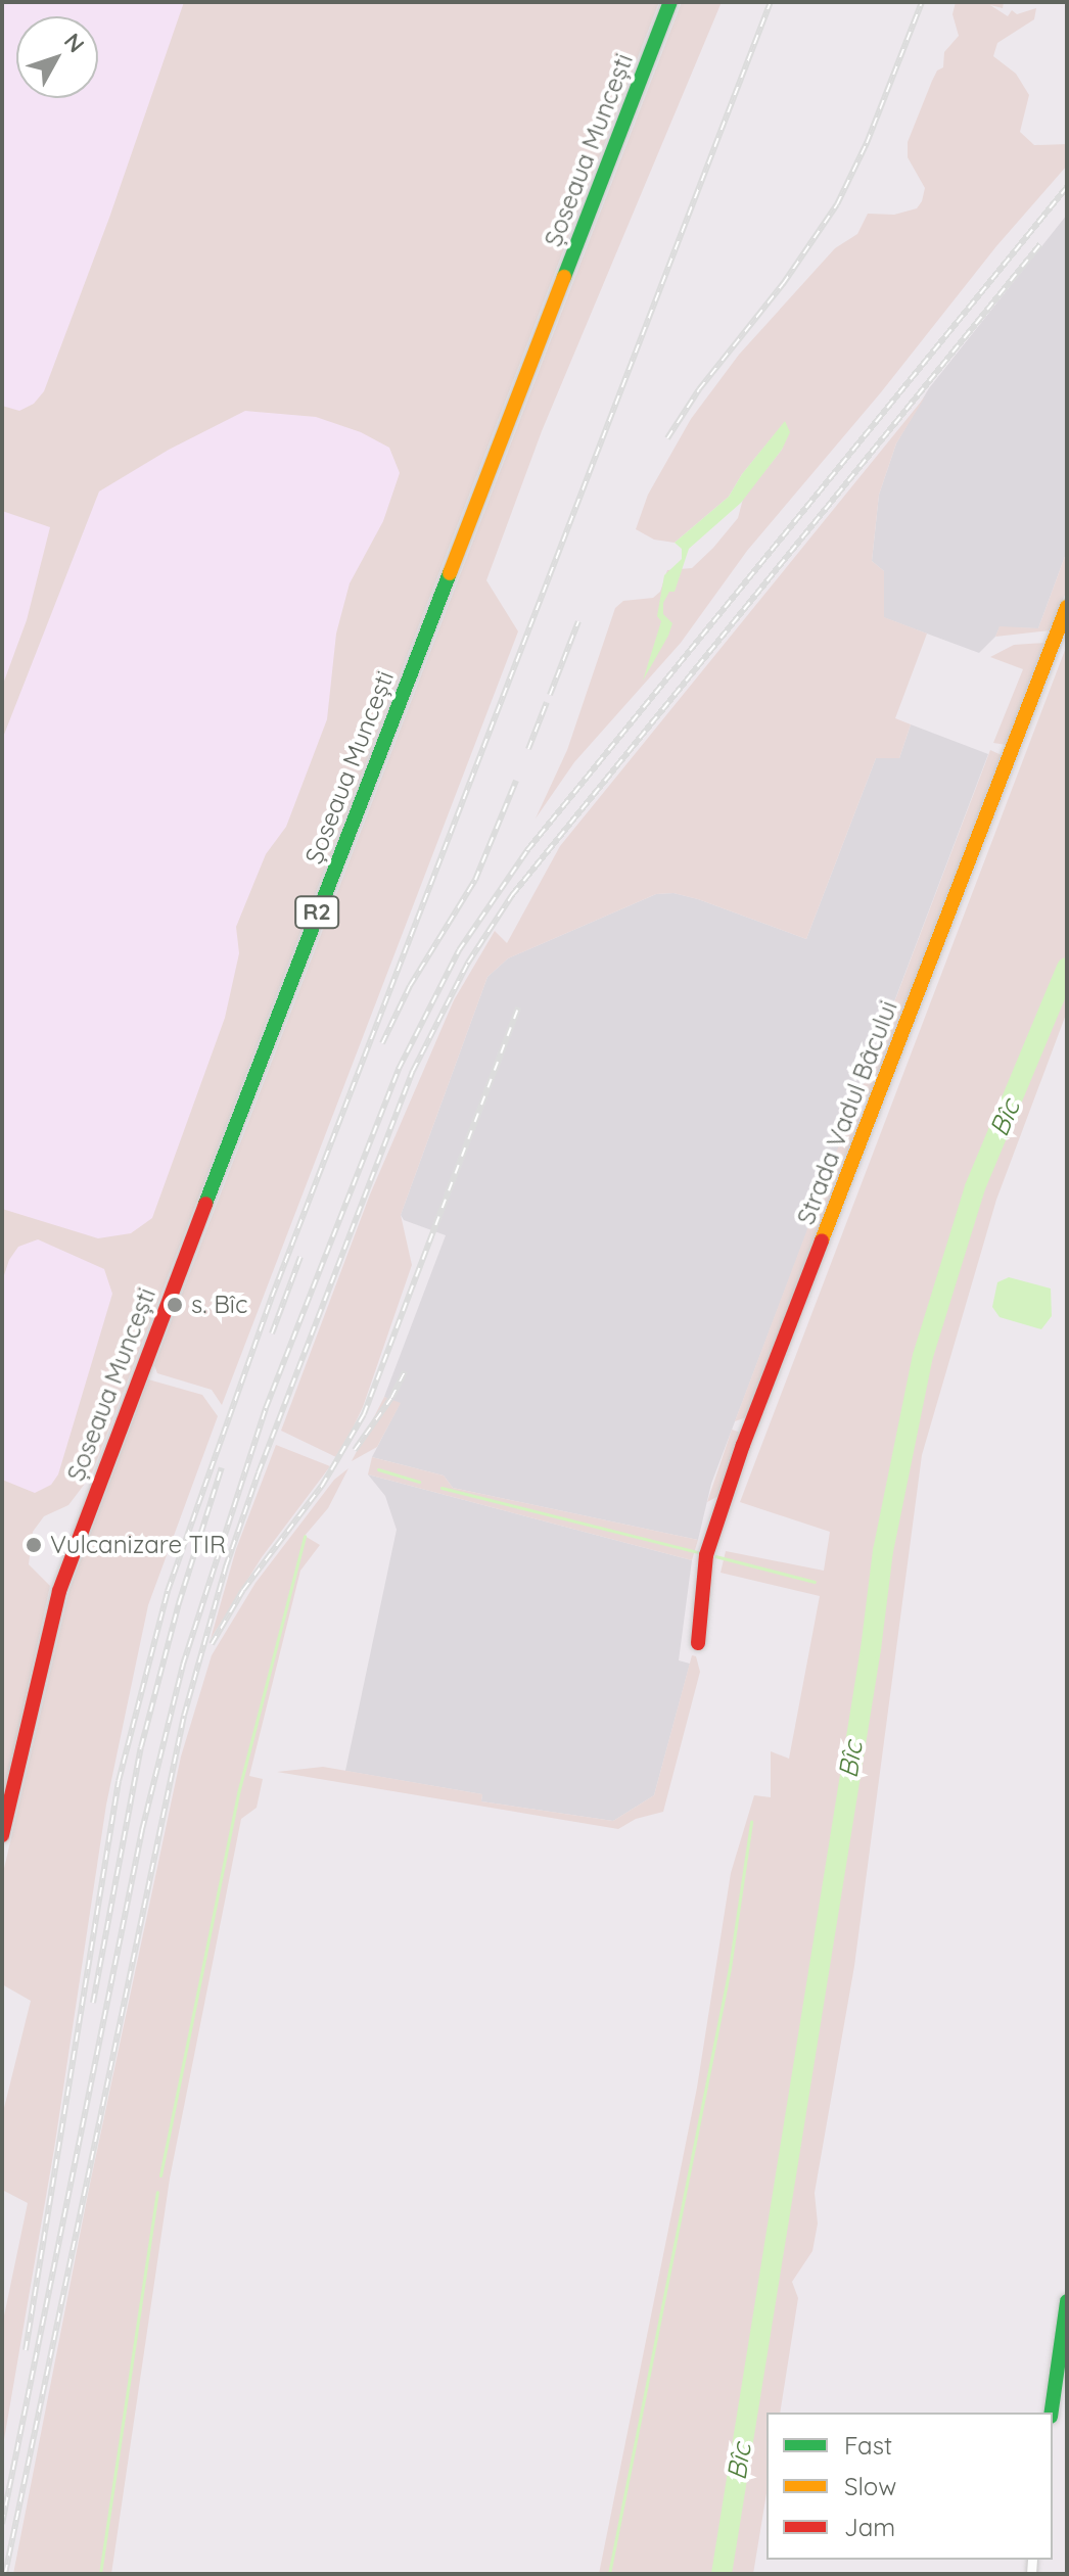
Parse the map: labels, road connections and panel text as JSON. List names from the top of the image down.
{
  "streets": {
    "main road": ["Șoseaua Muncești", "R2", "Strada Vadul Bâcului"]
  },
  "water": ["Bîc"],
  "places": ["s. Bîc", "Vulcanizare TIR"],
  "legend": ["Fast", "Slow", "Jam"],
  "north": "top right"
}
